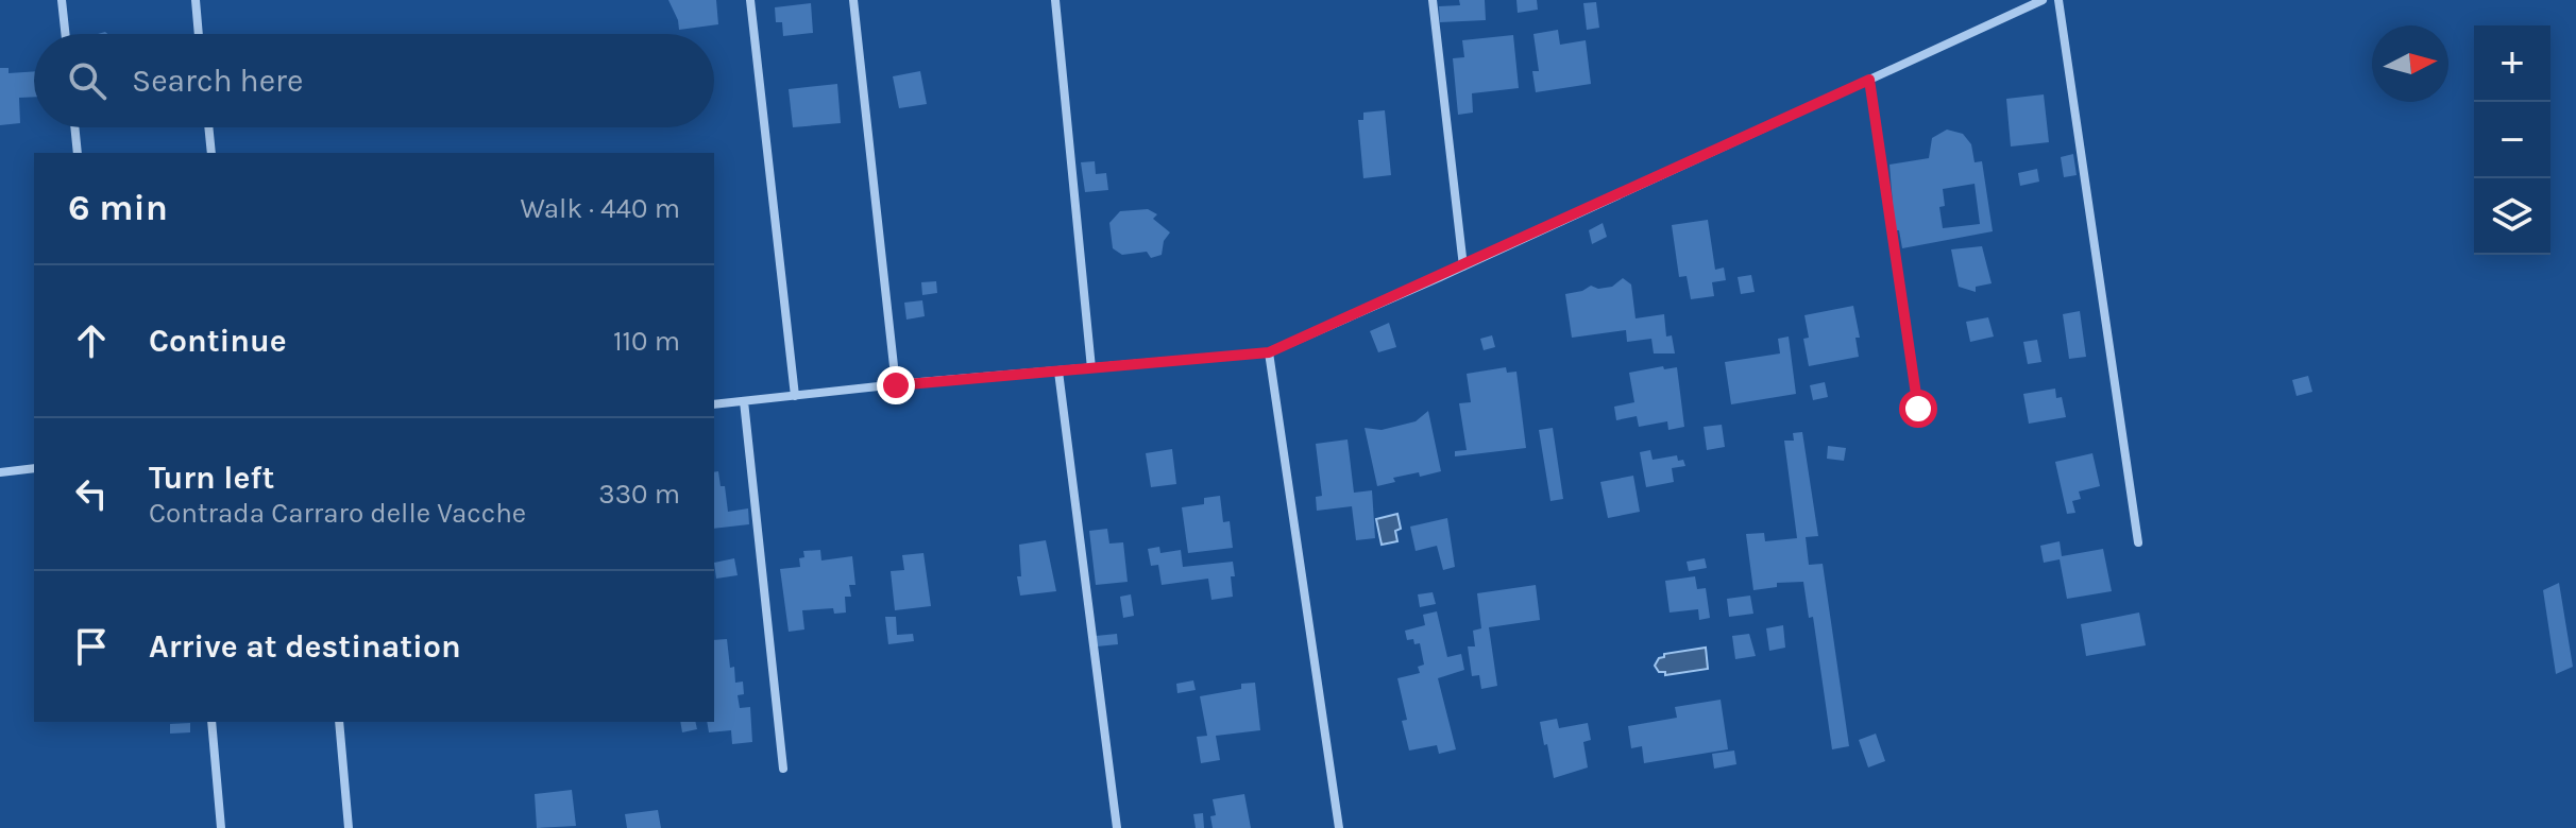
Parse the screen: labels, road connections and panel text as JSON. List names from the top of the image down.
{
  "north": "right",
  "page": {
    "map_buttons": ["+", "−"],
    "search": "Search here",
    "heading": ["6 min", "Walk · 440 m"],
    "list": [
      ["Continue", "110 m"],
      ["Turn left", "Contrada Carraro delle Vacche", "330 m"],
      "Arrive at destination"
    ]
  }
}
